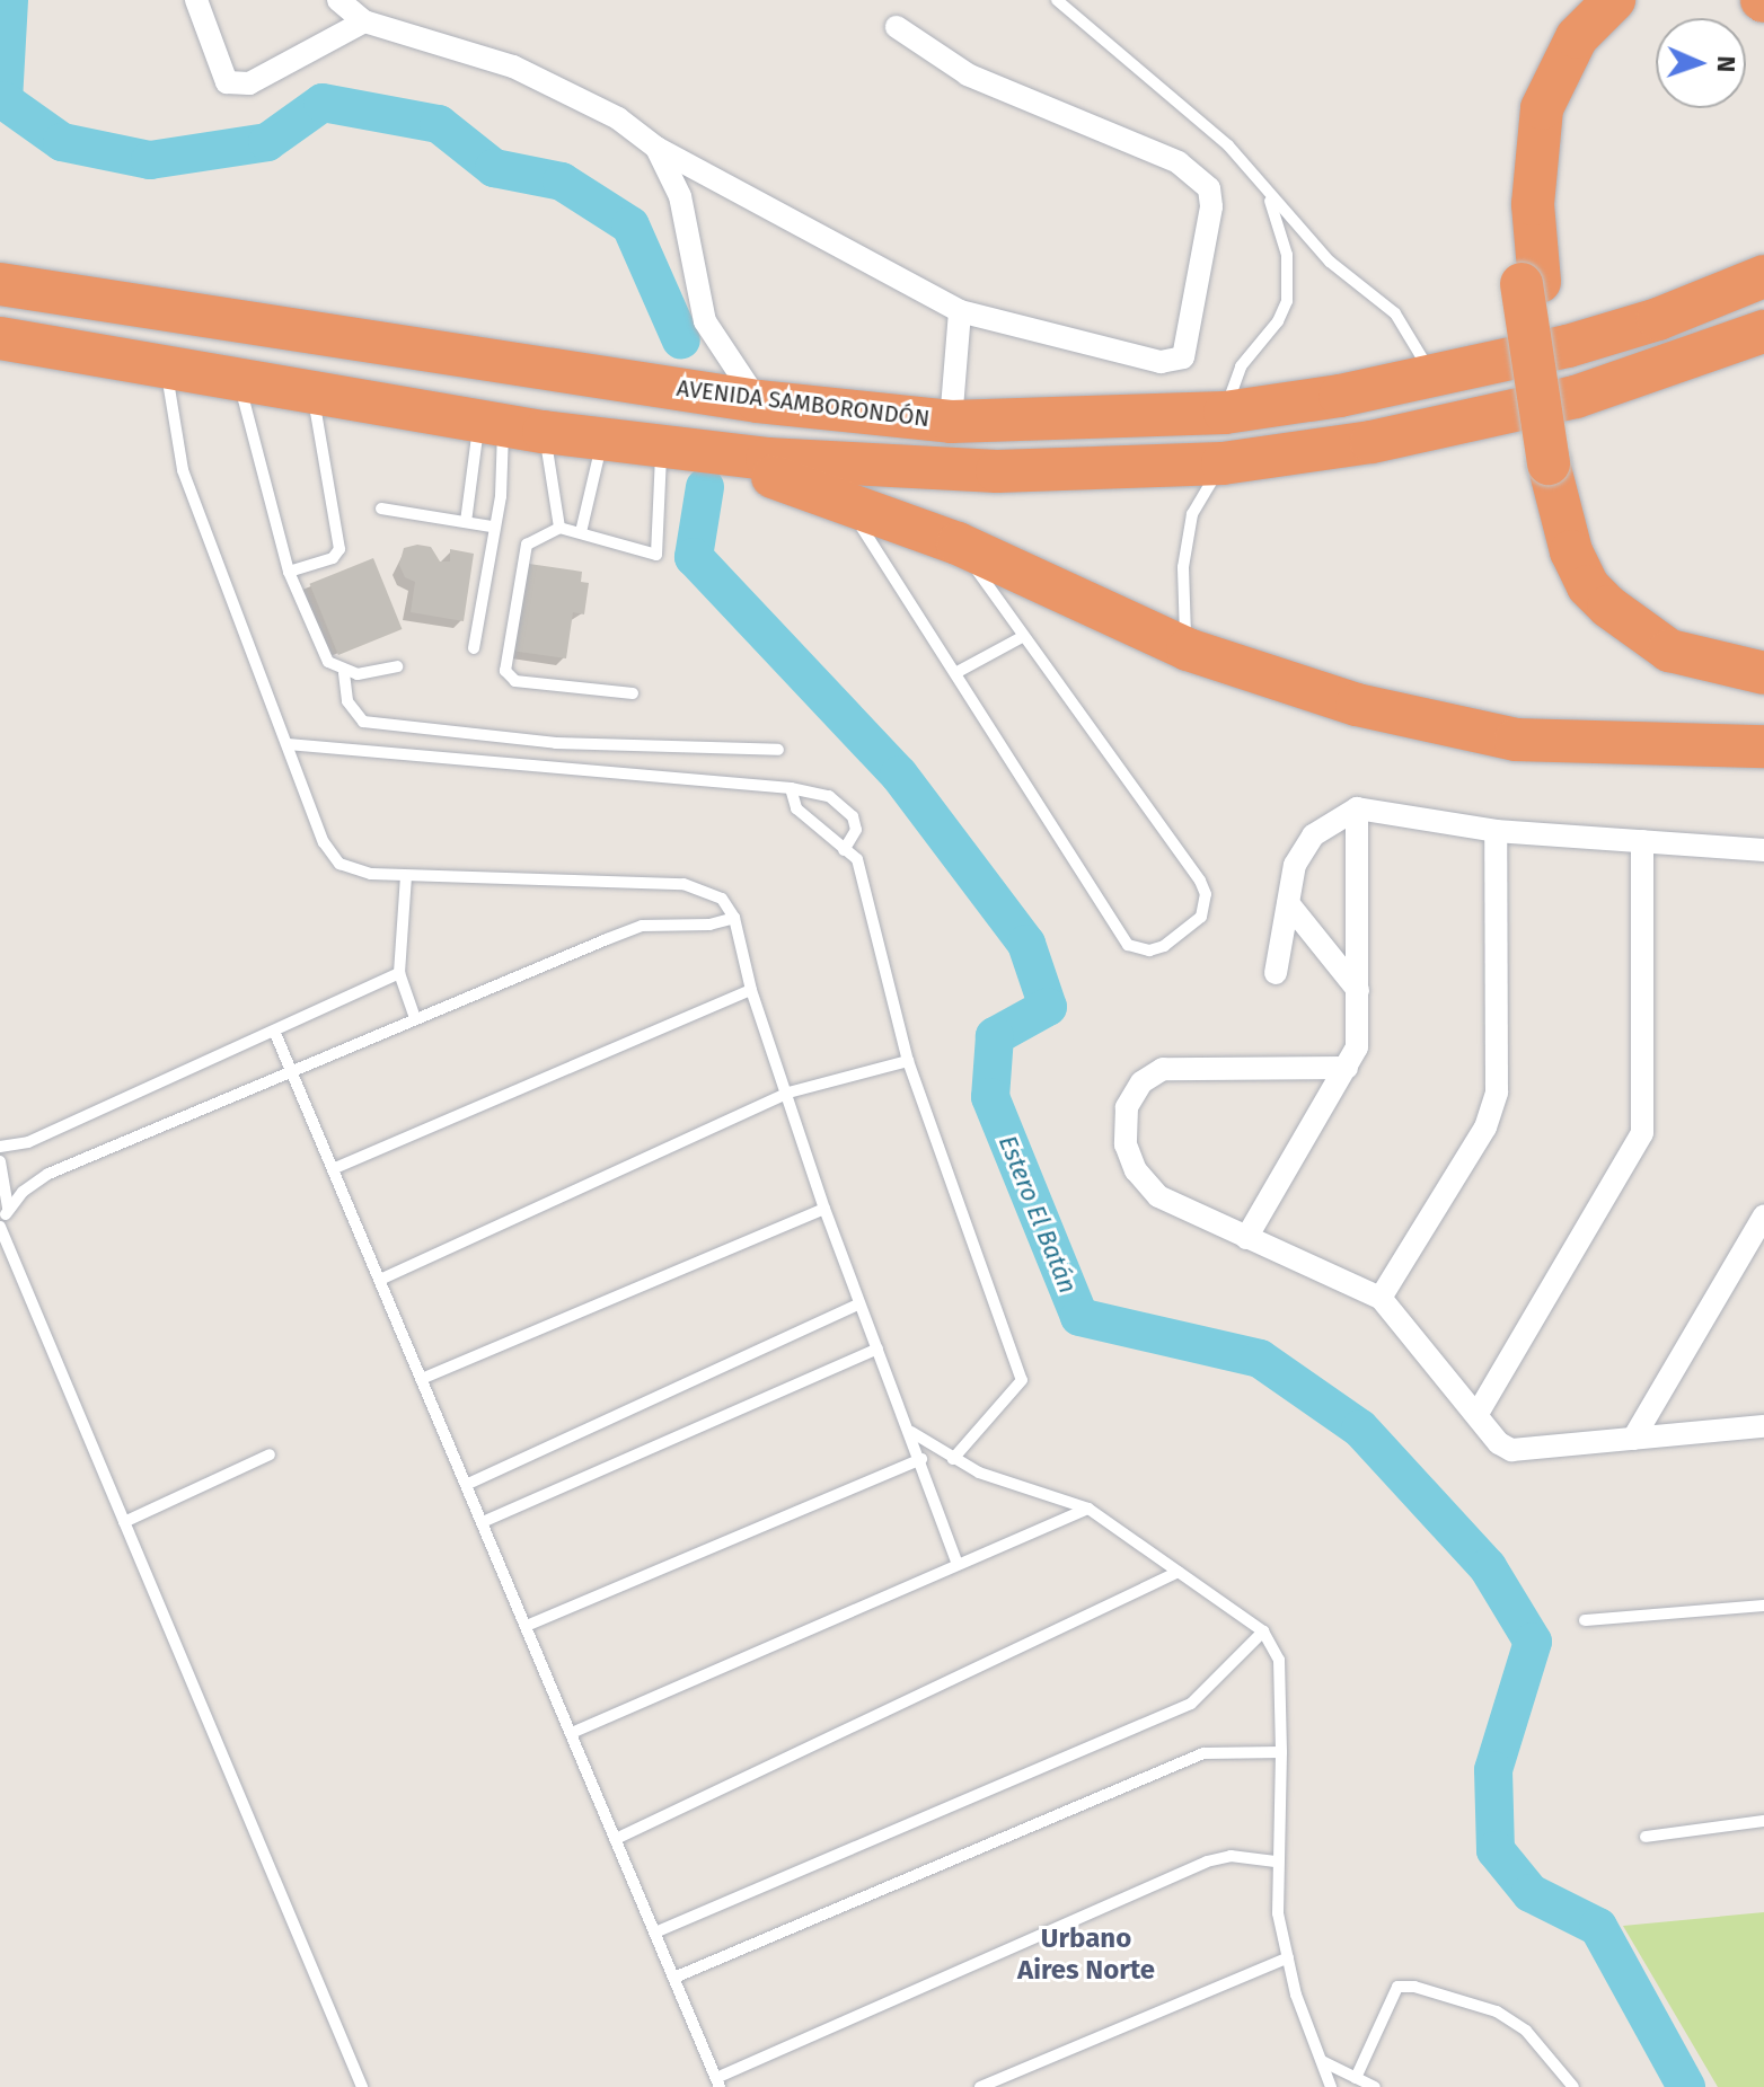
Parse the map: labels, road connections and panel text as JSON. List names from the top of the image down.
{
  "streets": {
    "highway": ["AVENIDA SAMBORONDÓN"]
  },
  "districts": ["Urbano Aires Norte"],
  "water": ["Estero El Batán"],
  "north": "right"
}
